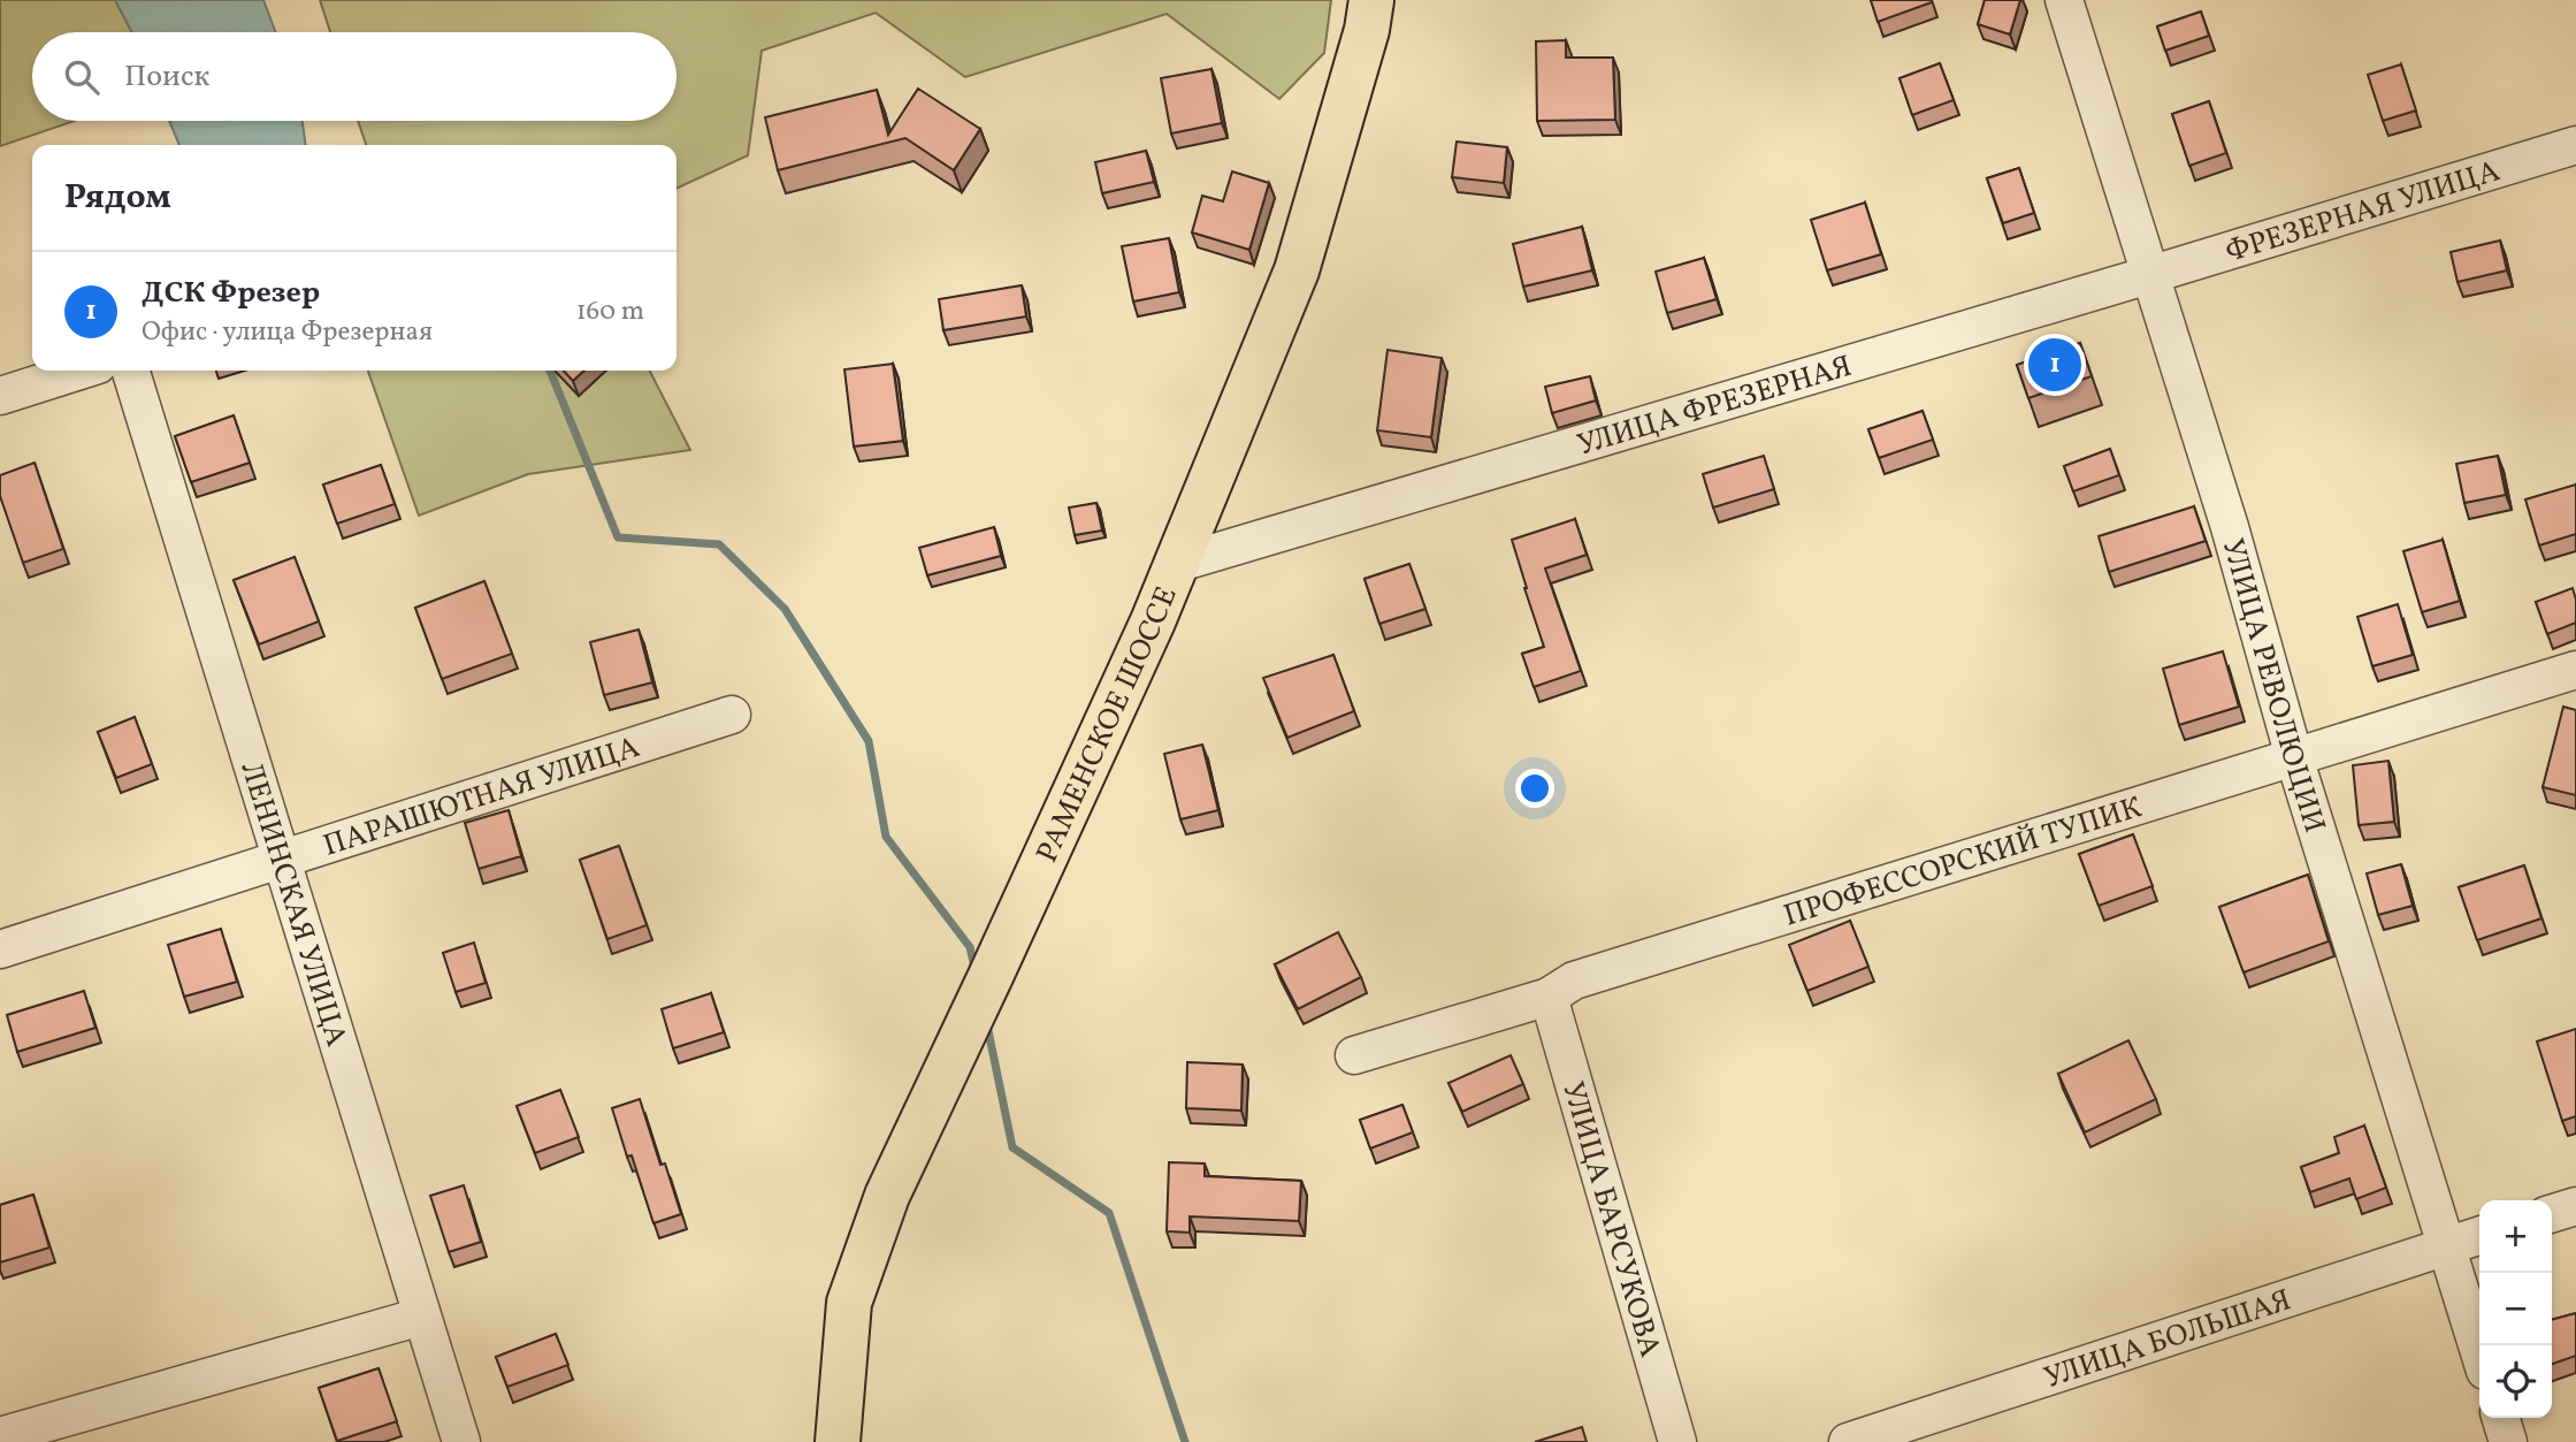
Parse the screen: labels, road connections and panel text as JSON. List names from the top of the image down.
{
  "streets": {
    "main road": ["РАМЕНСКОЕ ШОССЕ"],
    "street": [
      "ФРЕЗЕРНАЯ УЛИЦА",
      "УЛИЦА ФРЕЗЕРНАЯ",
      "УЛИЦА РЕВОЛЮЦИИ",
      "ПАРАШЮТНАЯ УЛИЦА",
      "ПРОФЕССОРСКИЙ ТУПИК",
      "ЛЕНИНСКАЯ УЛИЦА",
      "УЛИЦА БАРСУКОВА",
      "УЛИЦА БОЛЬШАЯ"
    ]
  },
  "crossings": [
    ["ФРЕЗЕРНАЯ УЛИЦА", "УЛИЦА ФРЕЗЕРНАЯ"],
    ["ФРЕЗЕРНАЯ УЛИЦА", "УЛИЦА РЕВОЛЮЦИИ"],
    ["УЛИЦА ФРЕЗЕРНАЯ", "УЛИЦА РЕВОЛЮЦИИ"],
    ["УЛИЦА ФРЕЗЕРНАЯ", "РАМЕНСКОЕ ШОССЕ"],
    ["УЛИЦА РЕВОЛЮЦИИ", "ПРОФЕССОРСКИЙ ТУПИК"],
    ["УЛИЦА РЕВОЛЮЦИИ", "УЛИЦА БОЛЬШАЯ"],
    ["ПАРАШЮТНАЯ УЛИЦА", "ЛЕНИНСКАЯ УЛИЦА"],
    ["ПРОФЕССОРСКИЙ ТУПИК", "УЛИЦА БАРСУКОВА"]
  ],
  "page": {
    "search": "Поиск",
    "heading": "Рядом",
    "list": [
      {
        "mark": "1",
        "name": "ДСК Фрезер",
        "note": "Офис · улица Фрезерная",
        "value": "160 m"
      }
    ],
    "pins": "1",
    "map_buttons": ["+", "−"]
  }
}
